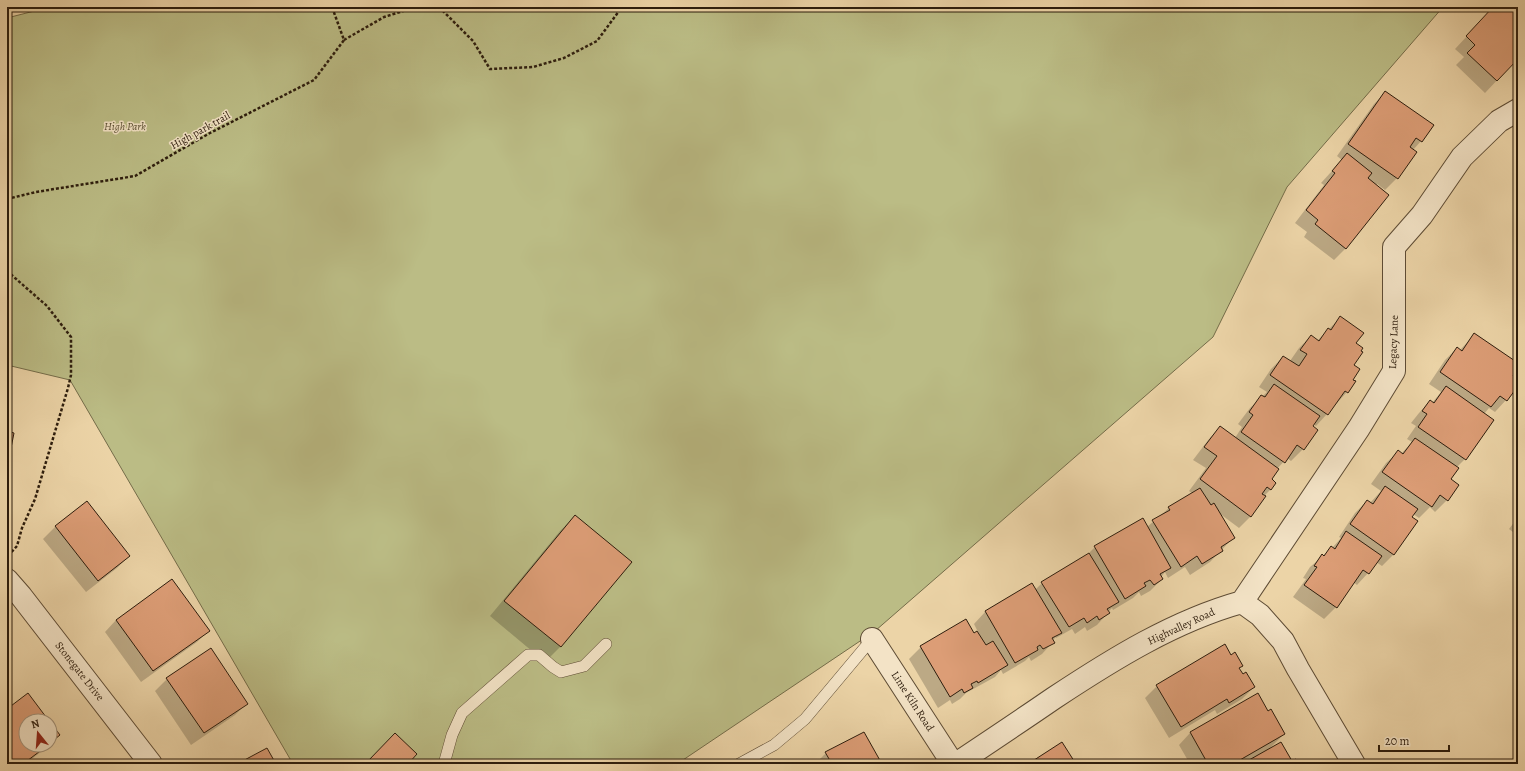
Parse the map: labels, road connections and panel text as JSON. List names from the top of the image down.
{
  "streets": {
    "street": [
      "Legacy Lane",
      "Highvalley Road",
      "Stonegate Drive",
      "Lime Kiln Road"
    ],
    "path": ["High park trail"]
  },
  "crossings": [
    ["Legacy Lane", "Highvalley Road"],
    ["Highvalley Road", "Lime Kiln Road"]
  ],
  "parks": ["High Park"],
  "scale_bar": "20 m",
  "north": "top"
}
